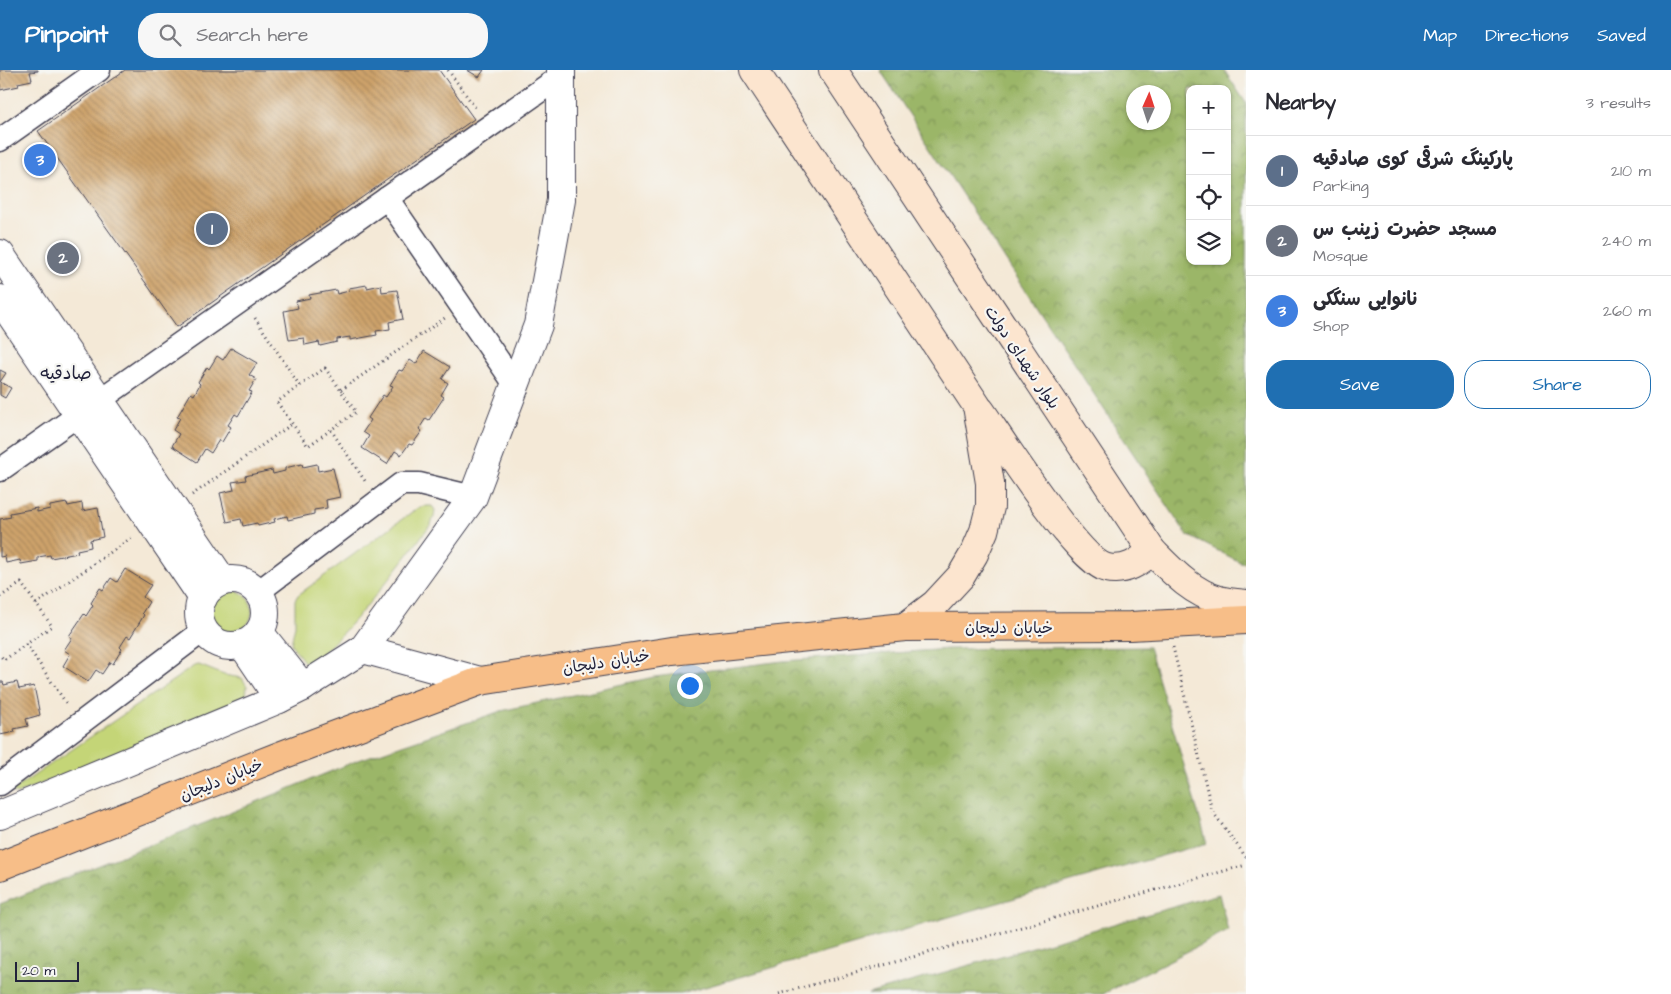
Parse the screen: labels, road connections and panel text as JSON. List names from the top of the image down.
{
  "streets": {
    "main road": ["بلوار شهدای دولت", "خیابان دلیجان"]
  },
  "districts": ["صادقیه"],
  "scale_bar": "20 m",
  "north": "top",
  "page": {
    "header": "Pinpoint",
    "search": "Search here",
    "nav": ["Map", "Directions", "Saved"],
    "heading": ["Nearby", "3 results"],
    "map_buttons": ["+", "−"],
    "list": [
      {
        "mark": "1",
        "name": "پارکینگ شرقی کوی صادقیه",
        "note": "Parking",
        "value": "210 m"
      },
      {
        "mark": "2",
        "name": "مسجد حضرت زینب س",
        "note": "Mosque",
        "value": "240 m"
      },
      {
        "mark": "3",
        "name": "نانوایی سنگکی",
        "note": "Shop",
        "value": "260 m"
      }
    ],
    "pins": ["3", "1", "2"],
    "buttons": ["Save", "Share"],
    "scale": "20 m"
  }
}
